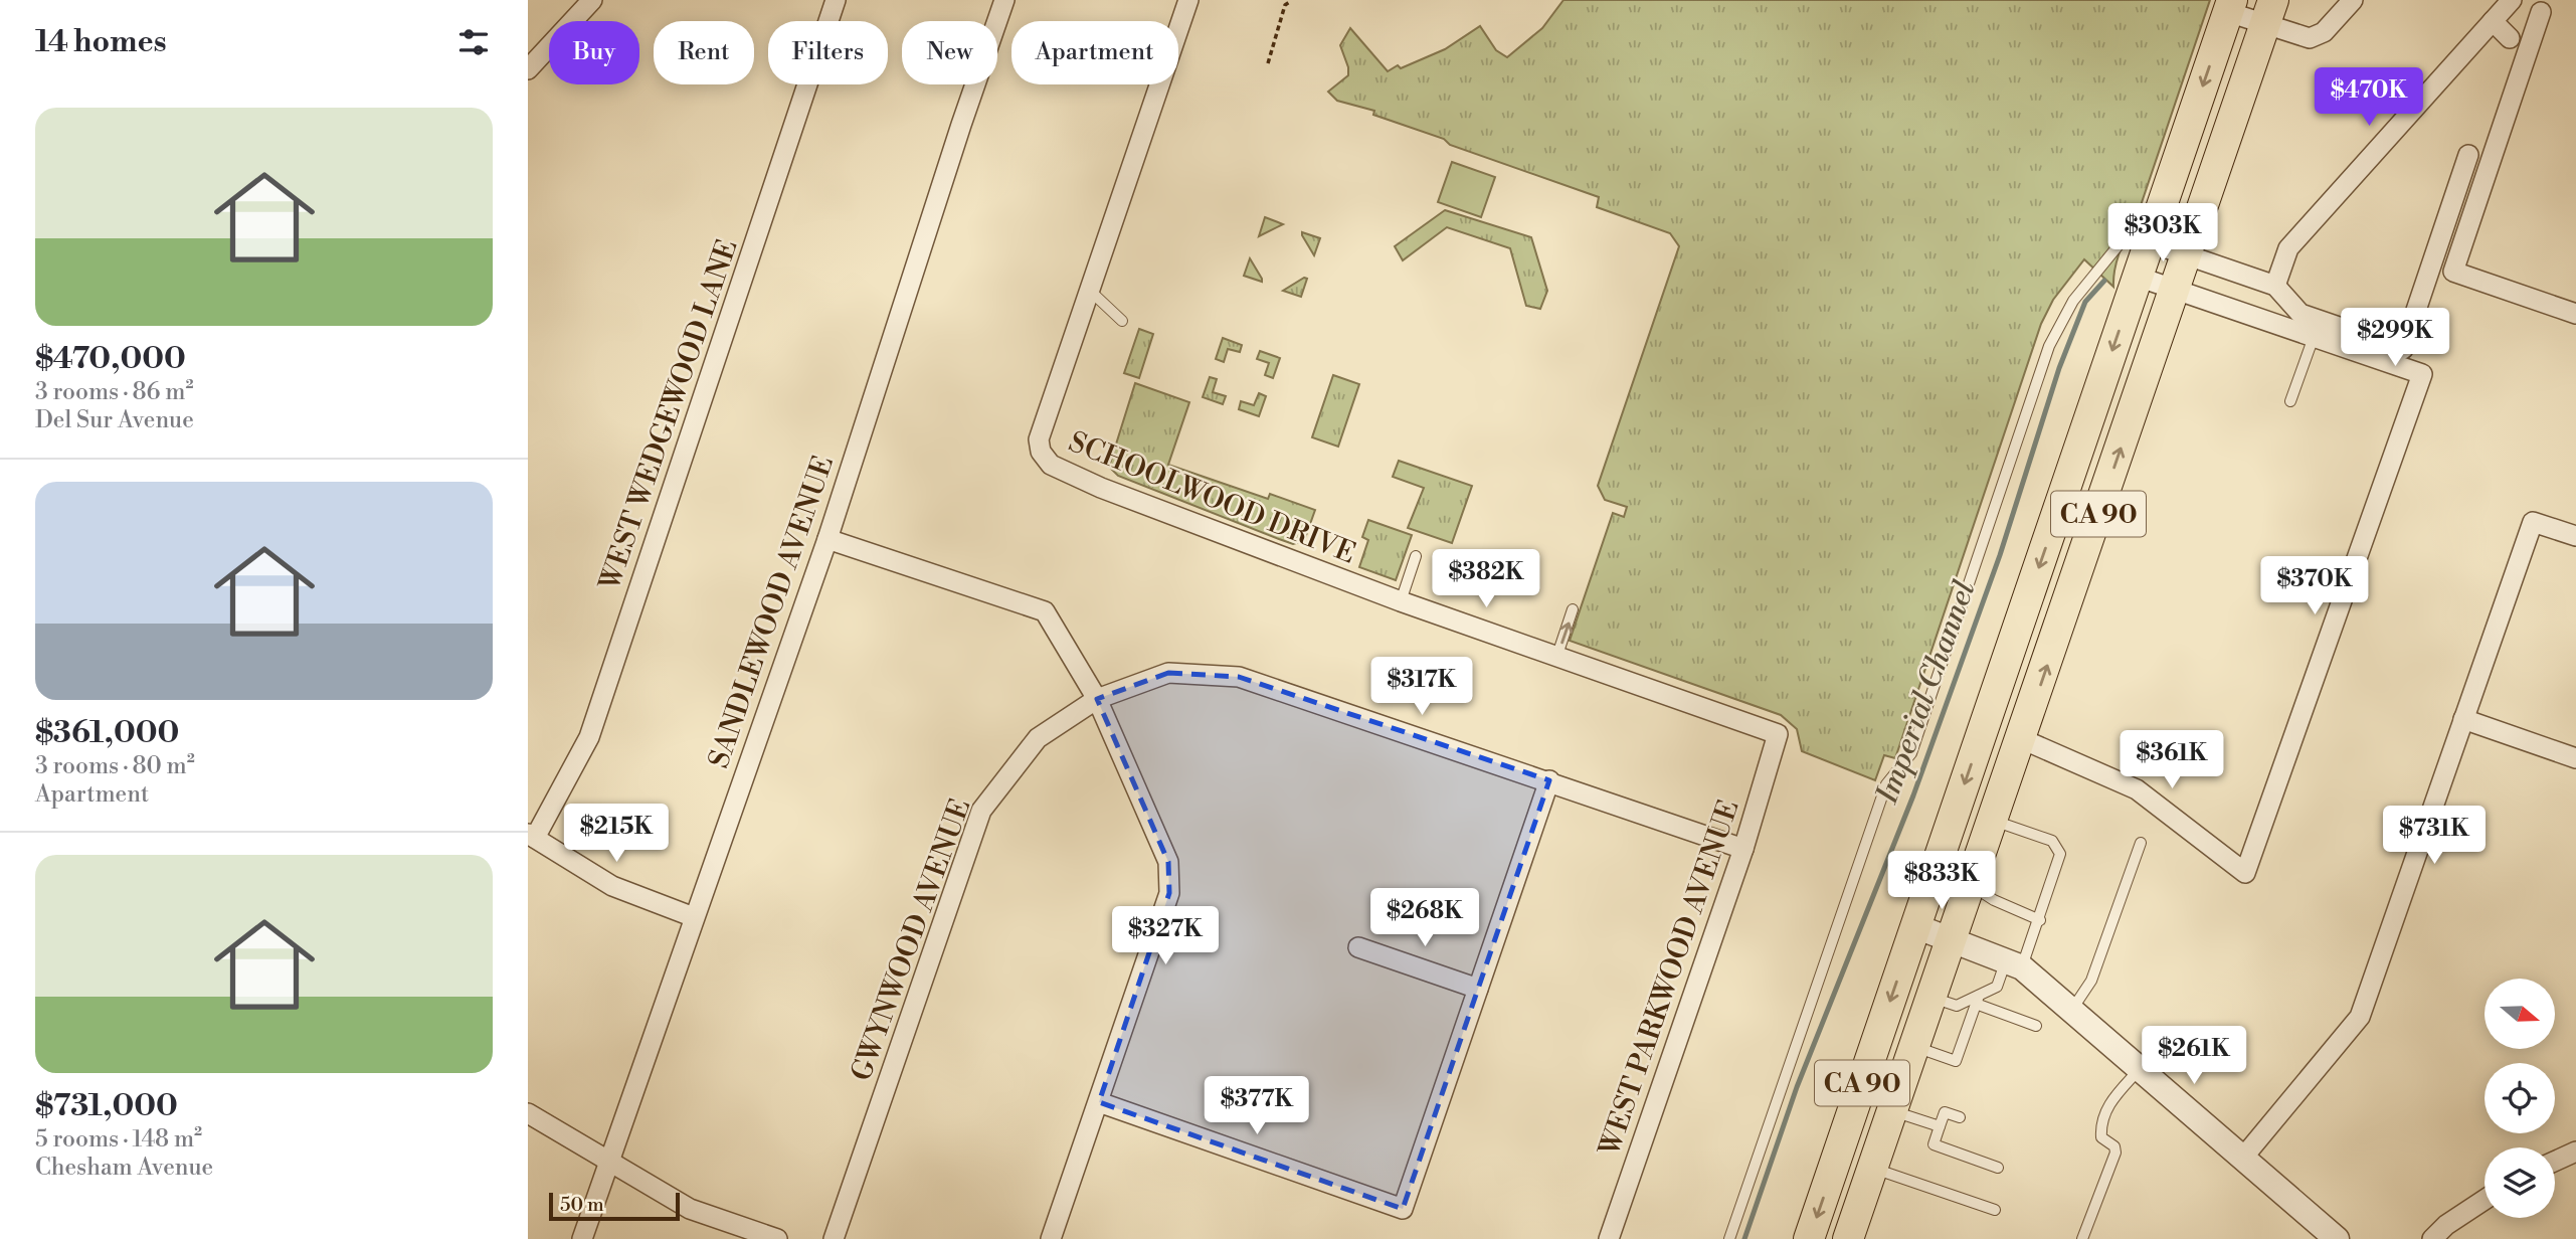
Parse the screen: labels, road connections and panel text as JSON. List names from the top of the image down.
{
  "streets": {
    "main road": ["CA 90"],
    "street": [
      "WEST WEDGEWOOD LANE",
      "SCHOOLWOOD DRIVE",
      "SANDLEWOOD AVENUE",
      "GWYNWOOD AVENUE",
      "WEST PARKWOOD AVENUE"
    ]
  },
  "crossings": [
    ["SCHOOLWOOD DRIVE", "WEST PARKWOOD AVENUE"],
    ["GWYNWOOD AVENUE", "WEST PARKWOOD AVENUE"]
  ],
  "water": ["Imperial Channel"],
  "scale_bar": "50 m",
  "north": "right",
  "page": {
    "heading": "14 homes",
    "chip": [
      "Buy",
      "Rent",
      "Filters",
      "New",
      "Apartment"
    ],
    "price": [
      "$470K",
      "$303K",
      "$299K",
      "$382K",
      "$370K",
      "$317K",
      "$361K",
      "$215K",
      "$731K",
      "$833K",
      "$268K",
      "$327K",
      "$261K",
      "$377K"
    ],
    "list": [
      {
        "name": "$470,000",
        "note": "3 rooms · 86 m² · Del Sur Avenue"
      },
      {
        "name": "$361,000",
        "note": "3 rooms · 80 m² · Apartment"
      },
      {
        "name": "$731,000",
        "note": "5 rooms · 148 m² · Chesham Avenue"
      }
    ],
    "scale": "50 m"
  }
}
